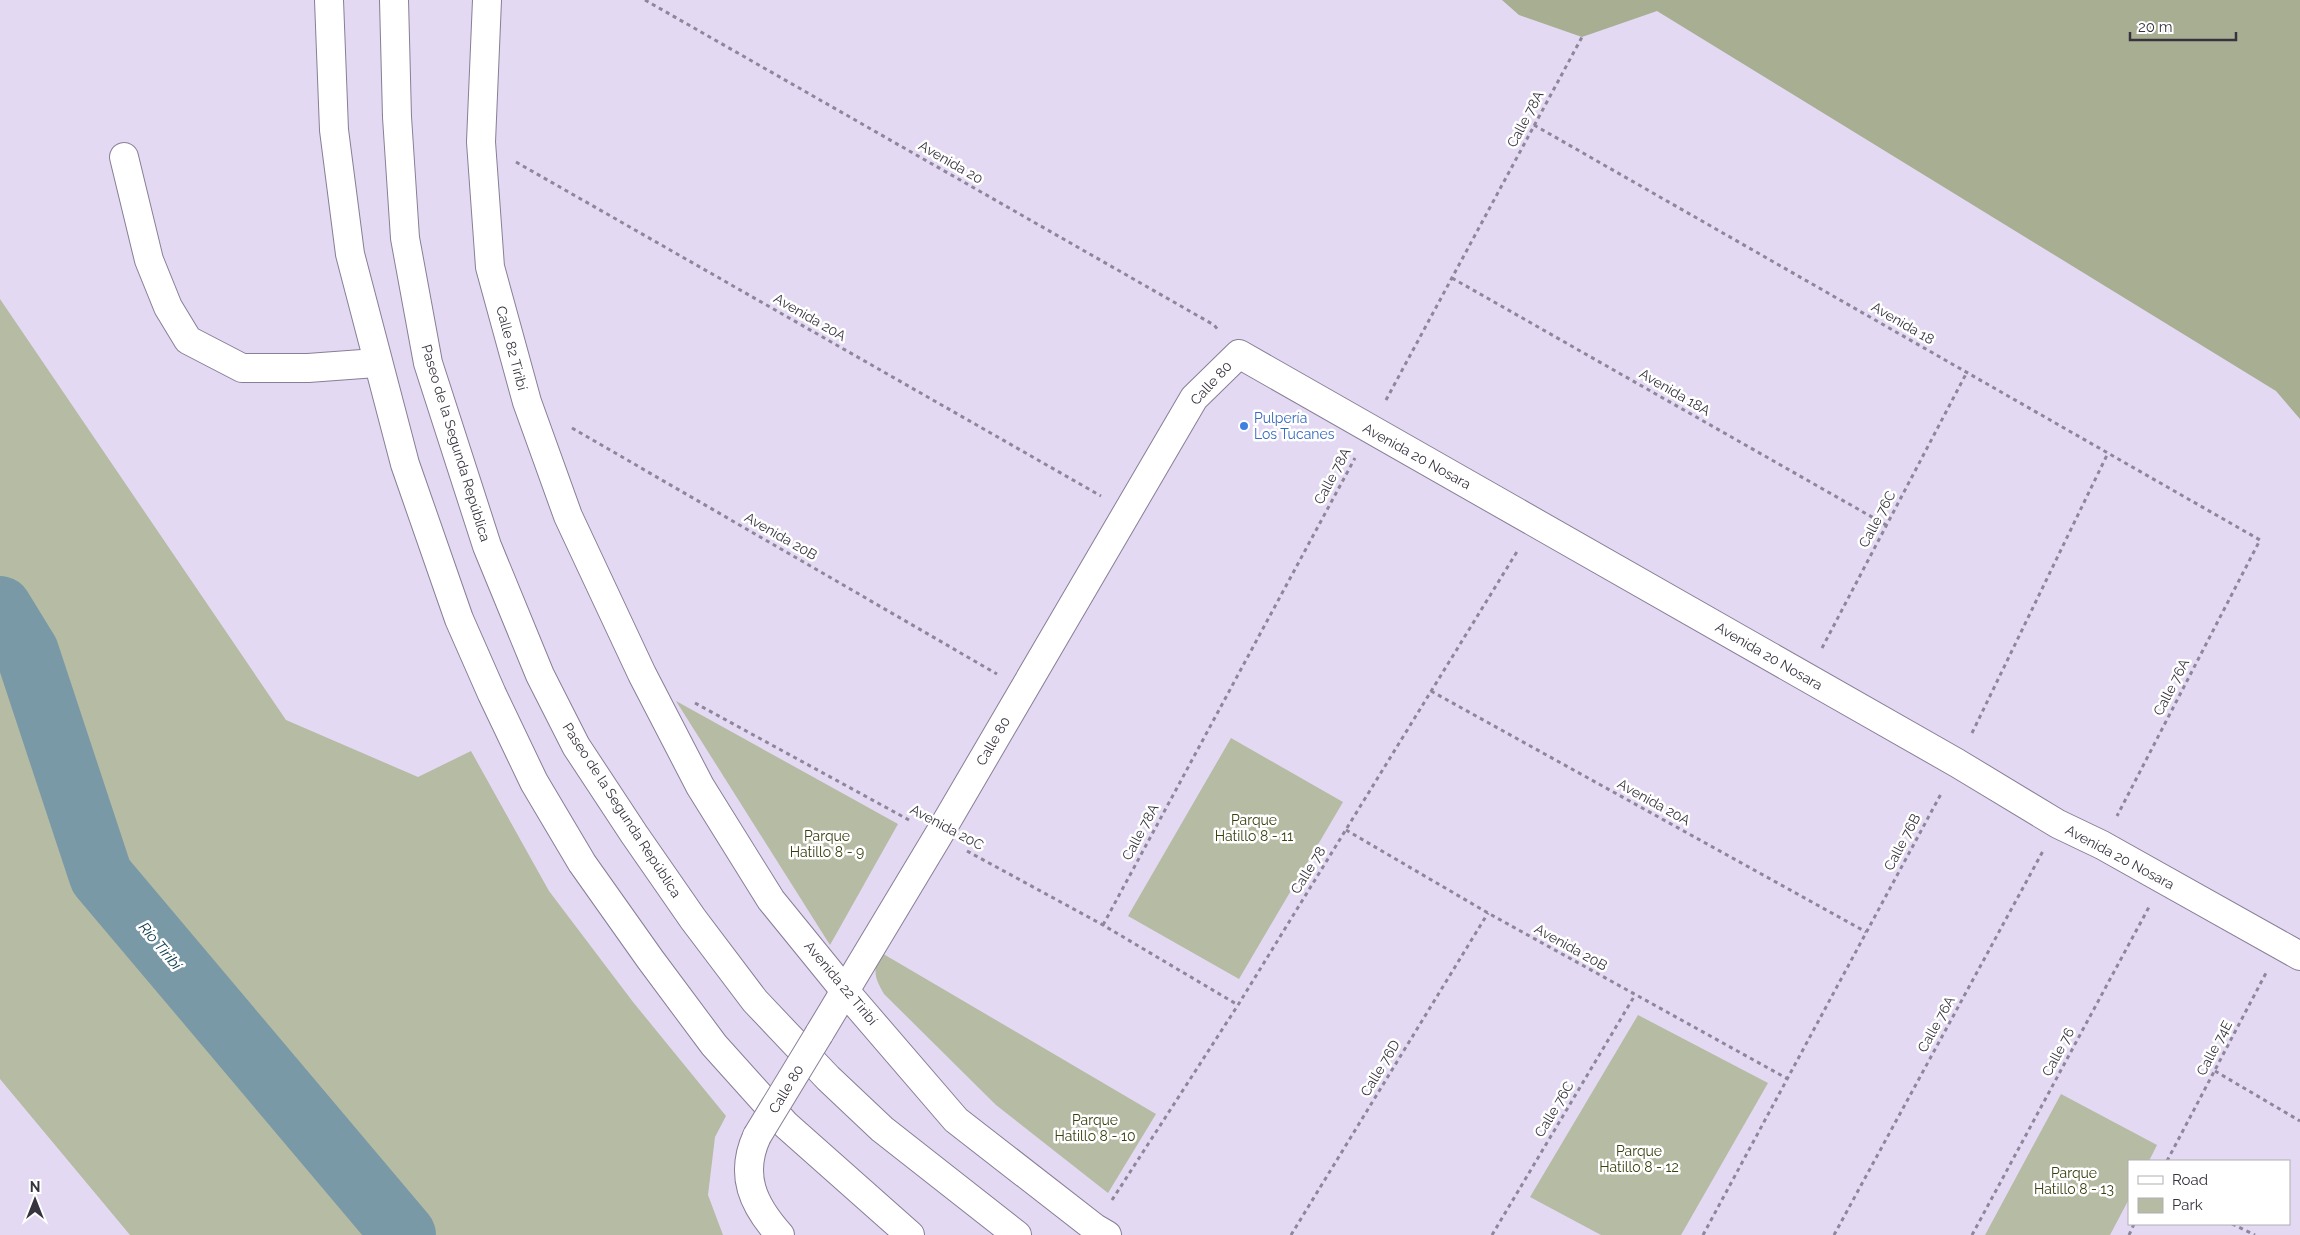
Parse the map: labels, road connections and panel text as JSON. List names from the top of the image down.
{
  "streets": {
    "main road": [
      "Calle 82 Tiribí",
      "Calle 80",
      "Paseo de la Segunda República",
      "Avenida 20 Nosara",
      "Avenida 22 Tiribí"
    ],
    "path": [
      "Calle 78A",
      "Avenida 20",
      "Avenida 20A",
      "Avenida 18",
      "Avenida 18A",
      "Calle 76C",
      "Avenida 20B",
      "Calle 76A",
      "Avenida 20C",
      "Calle 76B",
      "Calle 78",
      "Calle 74E",
      "Calle 76",
      "Calle 76D"
    ]
  },
  "crossings": [
    ["Calle 78A", "Avenida 18"],
    ["Calle 78A", "Avenida 18A"],
    ["Calle 78A", "Avenida 20 Nosara"],
    ["Calle 78A", "Avenida 20C"],
    ["Avenida 20", "Calle 80"],
    ["Avenida 20", "Avenida 20 Nosara"],
    ["Avenida 20A", "Calle 82 Tiribí"],
    ["Avenida 20A", "Calle 80"],
    ["Avenida 20A", "Calle 76B"],
    ["Avenida 20A", "Calle 78"],
    ["Avenida 18", "Calle 76C"],
    ["Avenida 18", "Calle 76A"],
    ["Avenida 18", "Calle 76B"],
    ["Calle 82 Tiribí", "Avenida 22 Tiribí"],
    ["Calle 80", "Avenida 20 Nosara"],
    ["Calle 80", "Avenida 20B"],
    ["Calle 80", "Avenida 20C"],
    ["Calle 80", "Avenida 22 Tiribí"],
    ["Avenida 18A", "Calle 76C"],
    ["Avenida 20 Nosara", "Calle 76C"],
    ["Avenida 20 Nosara", "Calle 76A"],
    ["Avenida 20 Nosara", "Calle 76B"],
    ["Avenida 20 Nosara", "Calle 78"],
    ["Avenida 20 Nosara", "Calle 74E"],
    ["Avenida 20 Nosara", "Calle 76"],
    ["Calle 76C", "Avenida 20B"],
    ["Avenida 20B", "Calle 76B"],
    ["Avenida 20B", "Calle 78"],
    ["Avenida 20B", "Calle 76D"],
    ["Avenida 20C", "Calle 78"],
    ["Calle 78", "Avenida 22 Tiribí"]
  ],
  "water": ["Río Tiribí"],
  "parks": [
    "Parque Hatillo 8 - 11",
    "Parque Hatillo 8 - 9",
    "Parque Hatillo 8 - 10",
    "Parque Hatillo 8 - 12",
    "Parque Hatillo 8 - 13"
  ],
  "places": ["Pulpería Los Tucanes"],
  "legend": ["Road", "Park"],
  "scale_bar": "20 m",
  "north": "top"
}
